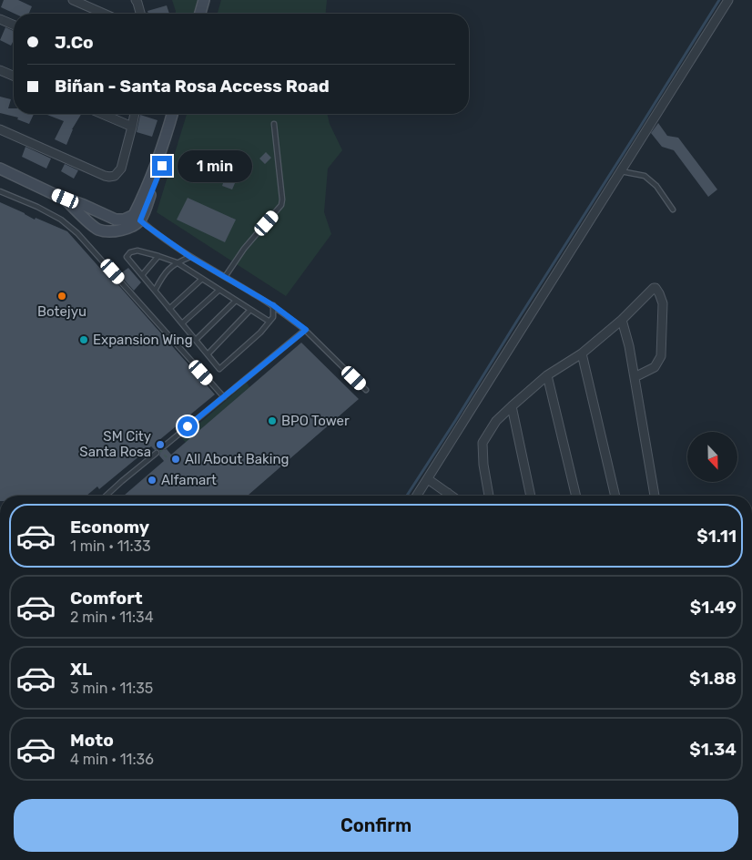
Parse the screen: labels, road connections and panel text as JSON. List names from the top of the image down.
{
  "places": [
    "Botejyu",
    "Expansion Wing",
    "BPO Tower",
    "SM City Santa Rosa",
    "All About Baking",
    "Alfamart"
  ],
  "north": "bottom",
  "page": {
    "banner": ["J.Co", "Biñan - Santa Rosa Access Road"],
    "bubble": "1 min",
    "list": [
      {
        "name": "Economy",
        "note": "1 min · 11:33",
        "value": "$1.11"
      },
      {
        "name": "Comfort",
        "note": "2 min · 11:34",
        "value": "$1.49"
      },
      {
        "name": "XL",
        "note": "3 min · 11:35",
        "value": "$1.88"
      },
      {
        "name": "Moto",
        "note": "4 min · 11:36",
        "value": "$1.34"
      }
    ],
    "buttons": "Confirm"
  }
}
